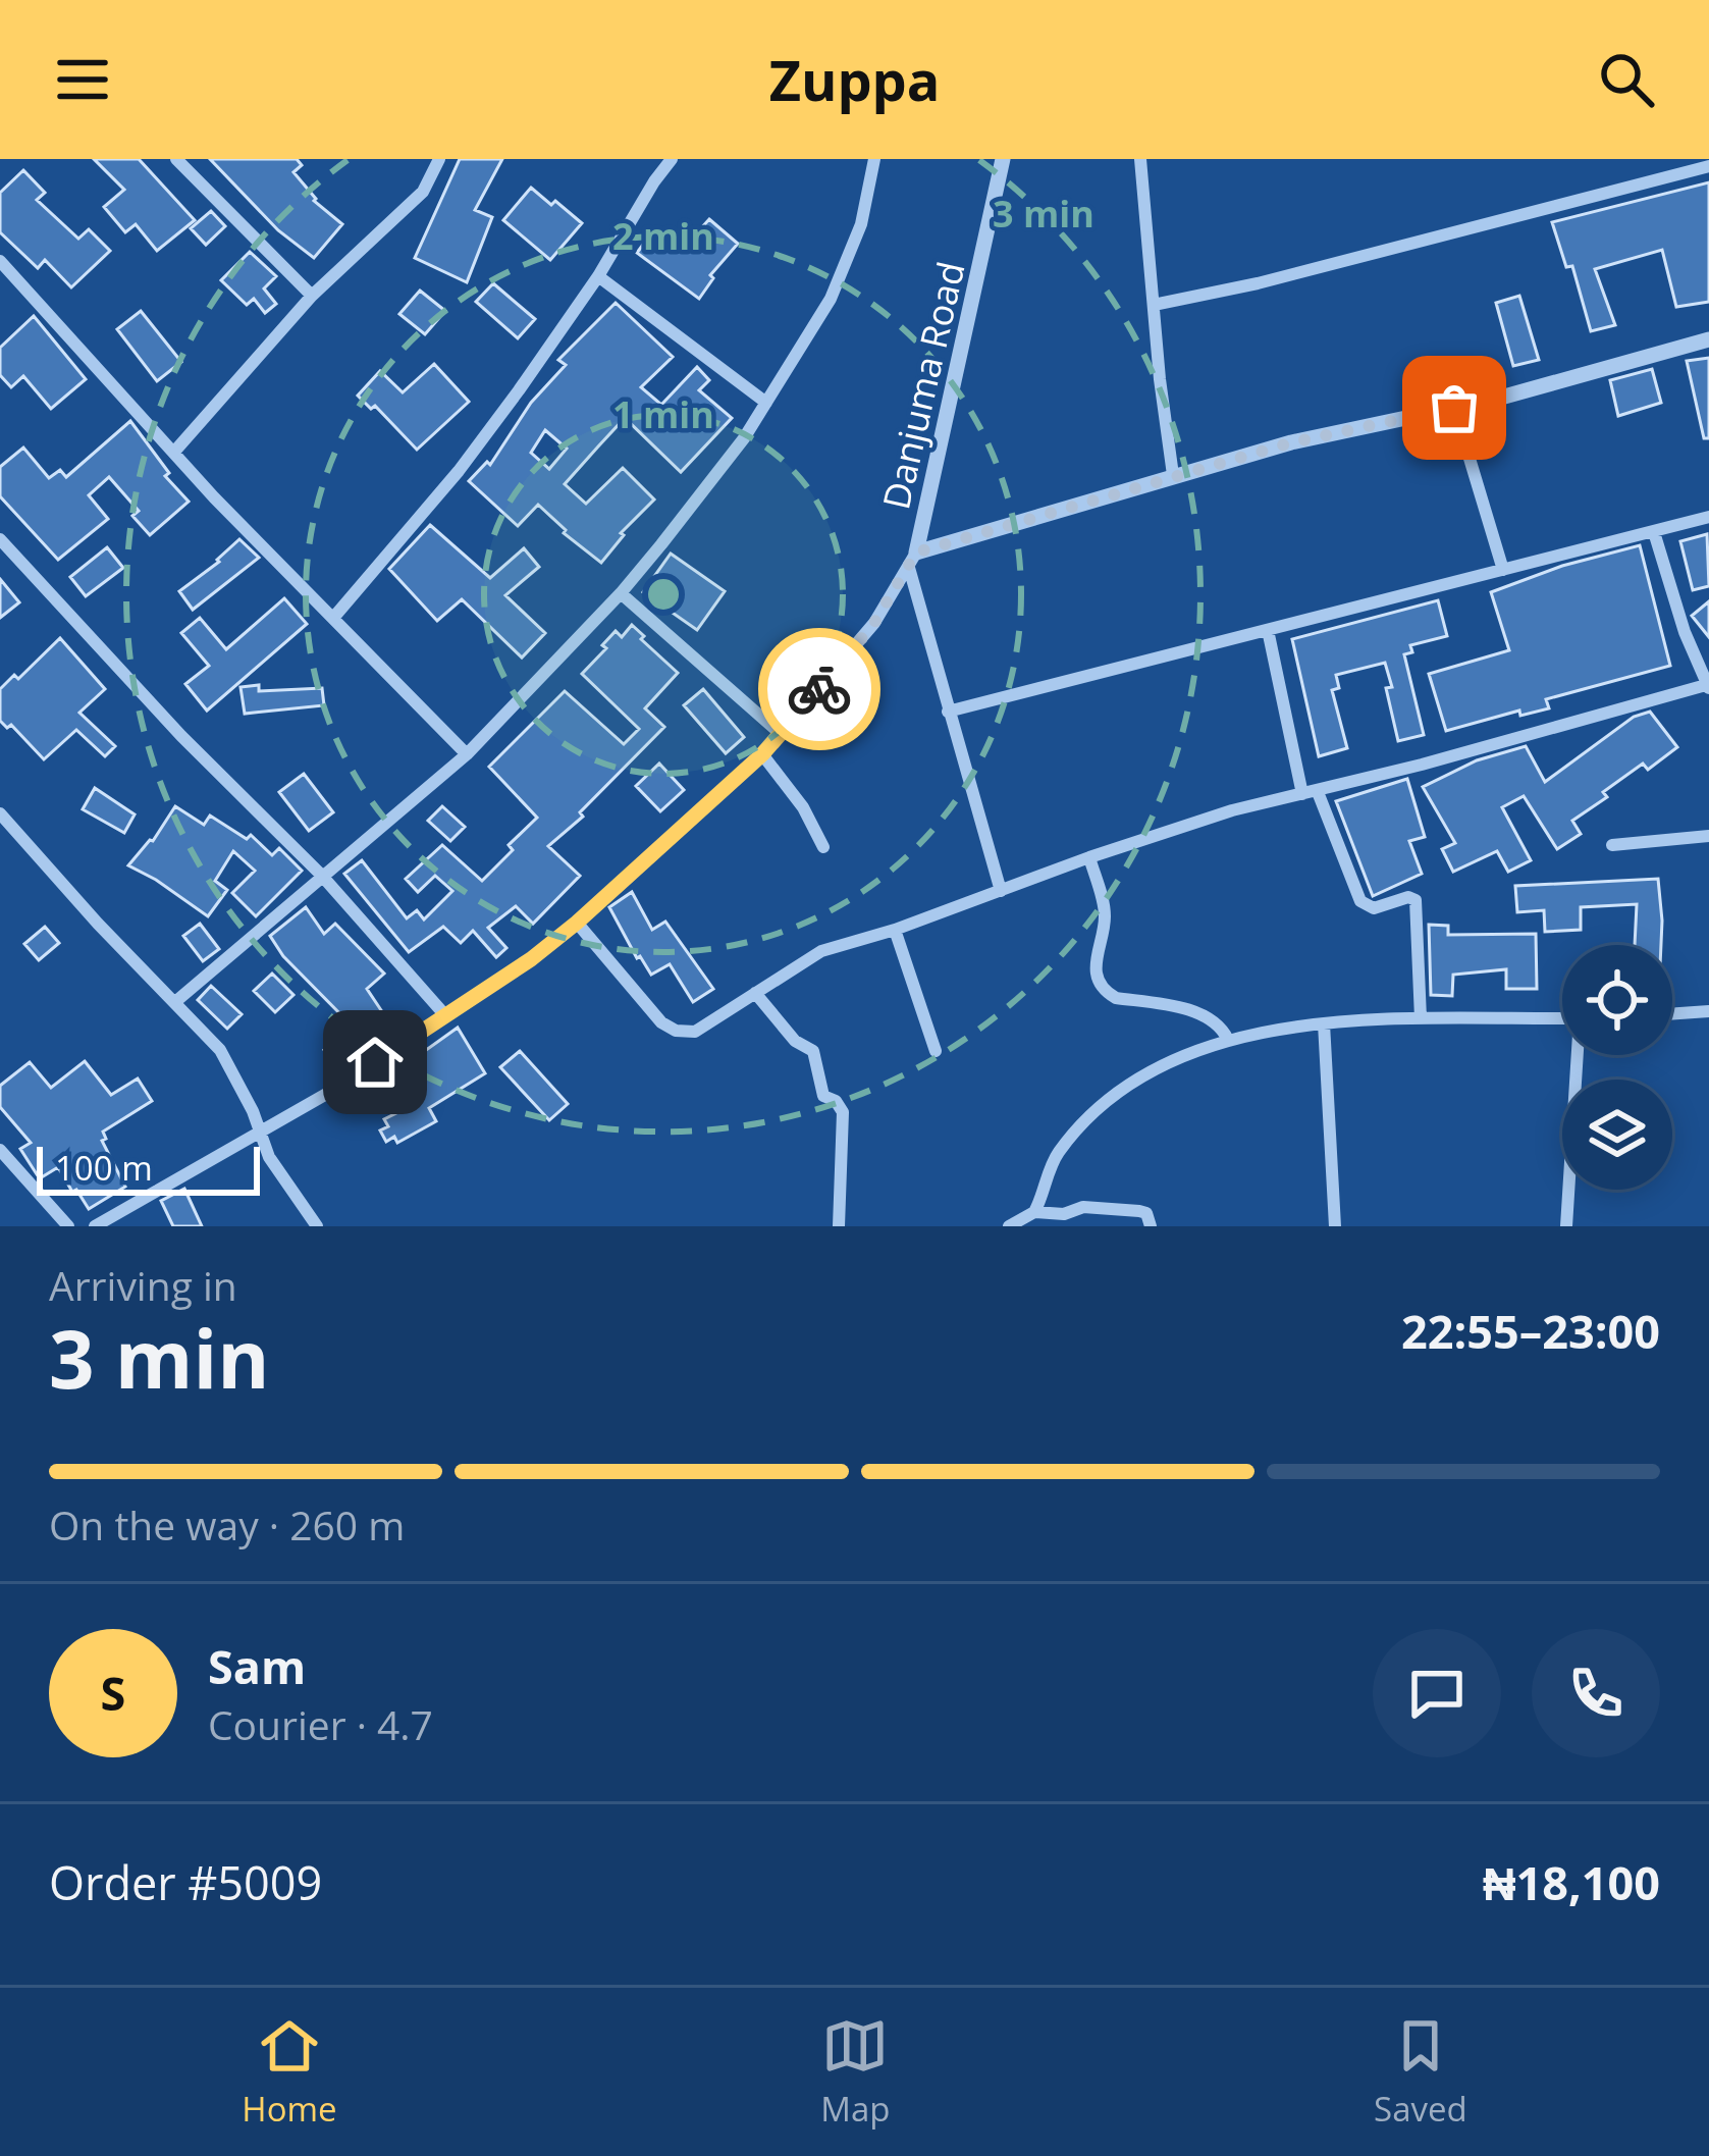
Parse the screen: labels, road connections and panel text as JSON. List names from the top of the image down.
{
  "streets": {
    "street": ["Danjuma Road"]
  },
  "scale_bar": "100 m",
  "page": {
    "header": "Zuppa",
    "scale": "100 m",
    "heading": ["3 min", "Arriving in", "22:55–23:00"],
    "panel": [
      "Sam",
      "Courier · 4.7",
      "Order #5009",
      "₦18,100"
    ],
    "bar": "On the way · 260 m",
    "round": "S",
    "tabs": ["Home", "Map", "Saved"]
  },
  "rings": ["3 min", "2 min", "1 min"]
}
